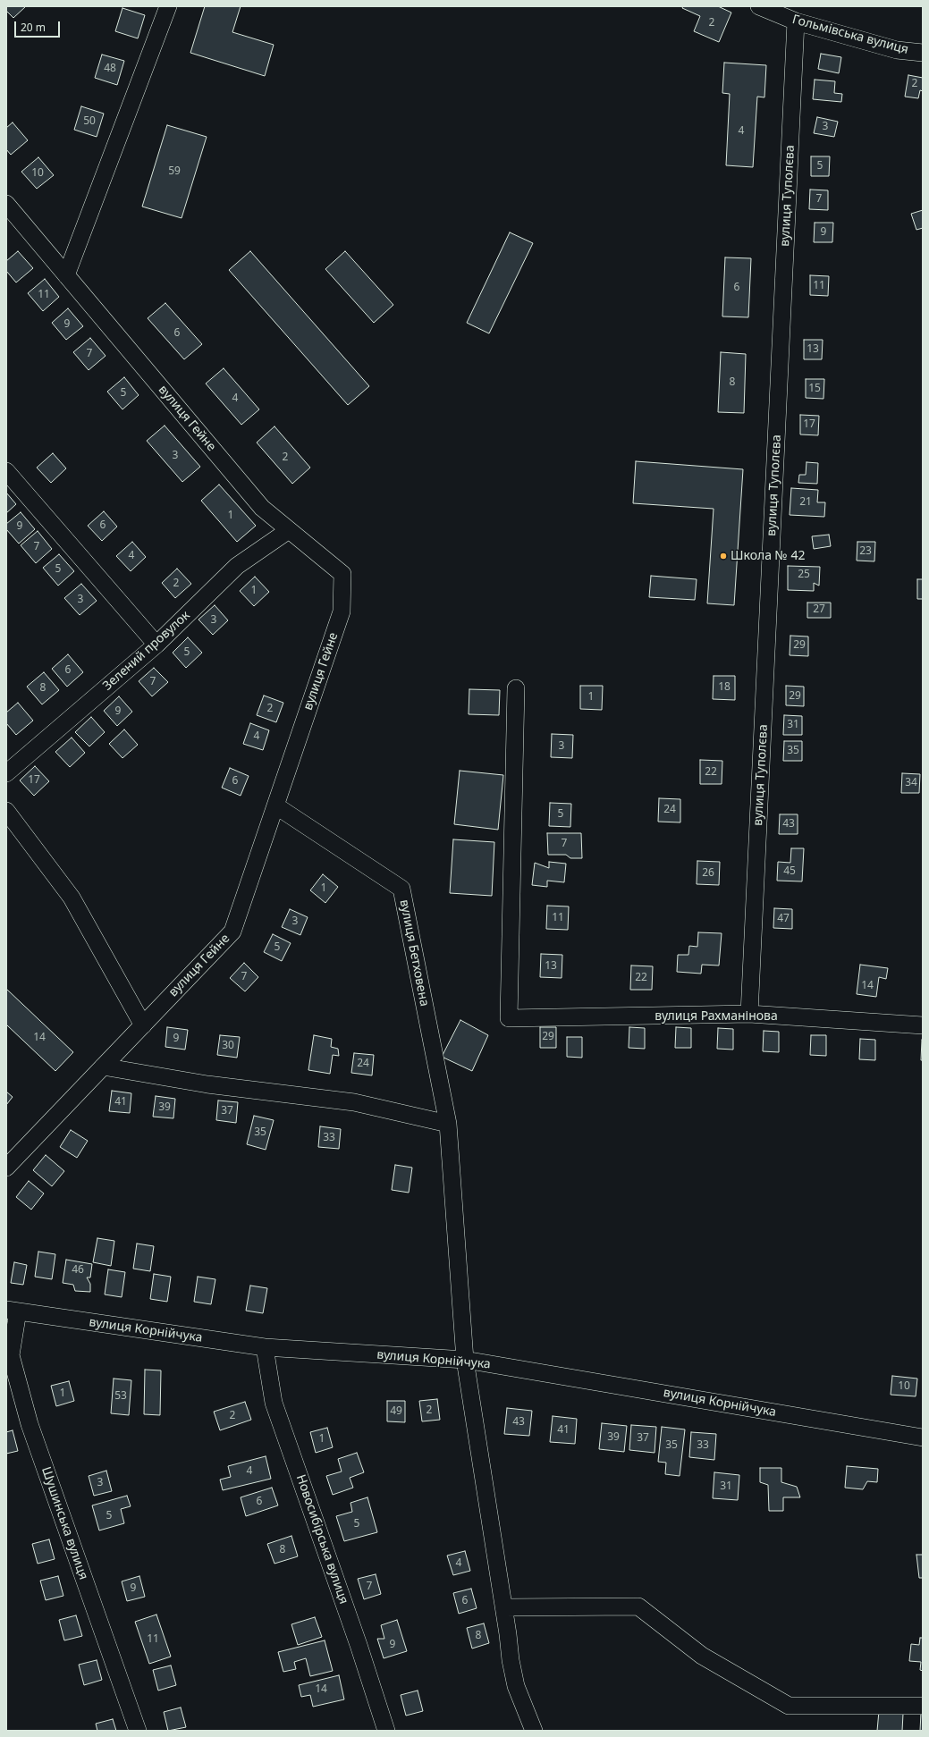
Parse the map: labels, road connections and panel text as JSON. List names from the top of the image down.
{
  "streets": {
    "street": [
      "Гольмівська вулиця",
      "вулиця Туполєва",
      "вулиця Гейне",
      "Зелений провулок",
      "вулиця Бетховена",
      "вулиця Рахманінова",
      "вулиця Корнійчука",
      "Шушинська вулиця",
      "Новосибірська вулиця"
    ]
  },
  "crossings": [
    ["Гольмівська вулиця", "вулиця Туполєва"],
    ["вулиця Туполєва", "вулиця Рахманінова"],
    ["вулиця Гейне", "Зелений провулок"],
    ["вулиця Гейне", "вулиця Бетховена"],
    ["вулиця Бетховена", "вулиця Корнійчука"],
    ["вулиця Корнійчука", "Шушинська вулиця"],
    ["вулиця Корнійчука", "Новосибірська вулиця"]
  ],
  "places": ["Школа № 42"],
  "house_numbers": [
    "2",
    "48",
    "2",
    "50",
    "3",
    "4",
    "5",
    "59",
    "10",
    "7",
    "9",
    "11",
    "6",
    "11",
    "9",
    "6",
    "13",
    "7",
    "8",
    "15",
    "5",
    "4",
    "17",
    "3",
    "2",
    "21",
    "1",
    "6",
    "9",
    "7",
    "23",
    "4",
    "5",
    "25",
    "2",
    "1",
    "3",
    "27",
    "3",
    "29",
    "5",
    "6",
    "7",
    "18",
    "8",
    "29",
    "1",
    "2",
    "9",
    "31",
    "4",
    "3",
    "35",
    "22",
    "17",
    "6",
    "34",
    "24",
    "5",
    "43",
    "7",
    "45",
    "26",
    "1",
    "11",
    "47",
    "3",
    "5",
    "13",
    "7",
    "22",
    "14",
    "29",
    "14",
    "9",
    "30",
    "24",
    "41",
    "39",
    "37",
    "35",
    "33",
    "46",
    "10",
    "1",
    "53",
    "2",
    "49",
    "2",
    "43",
    "41",
    "39",
    "37",
    "1",
    "35",
    "33",
    "4",
    "3",
    "31",
    "6",
    "5",
    "5",
    "8",
    "4",
    "7",
    "9",
    "6",
    "8",
    "11",
    "9",
    "14"
  ],
  "scale_bar": "20 m"
}
